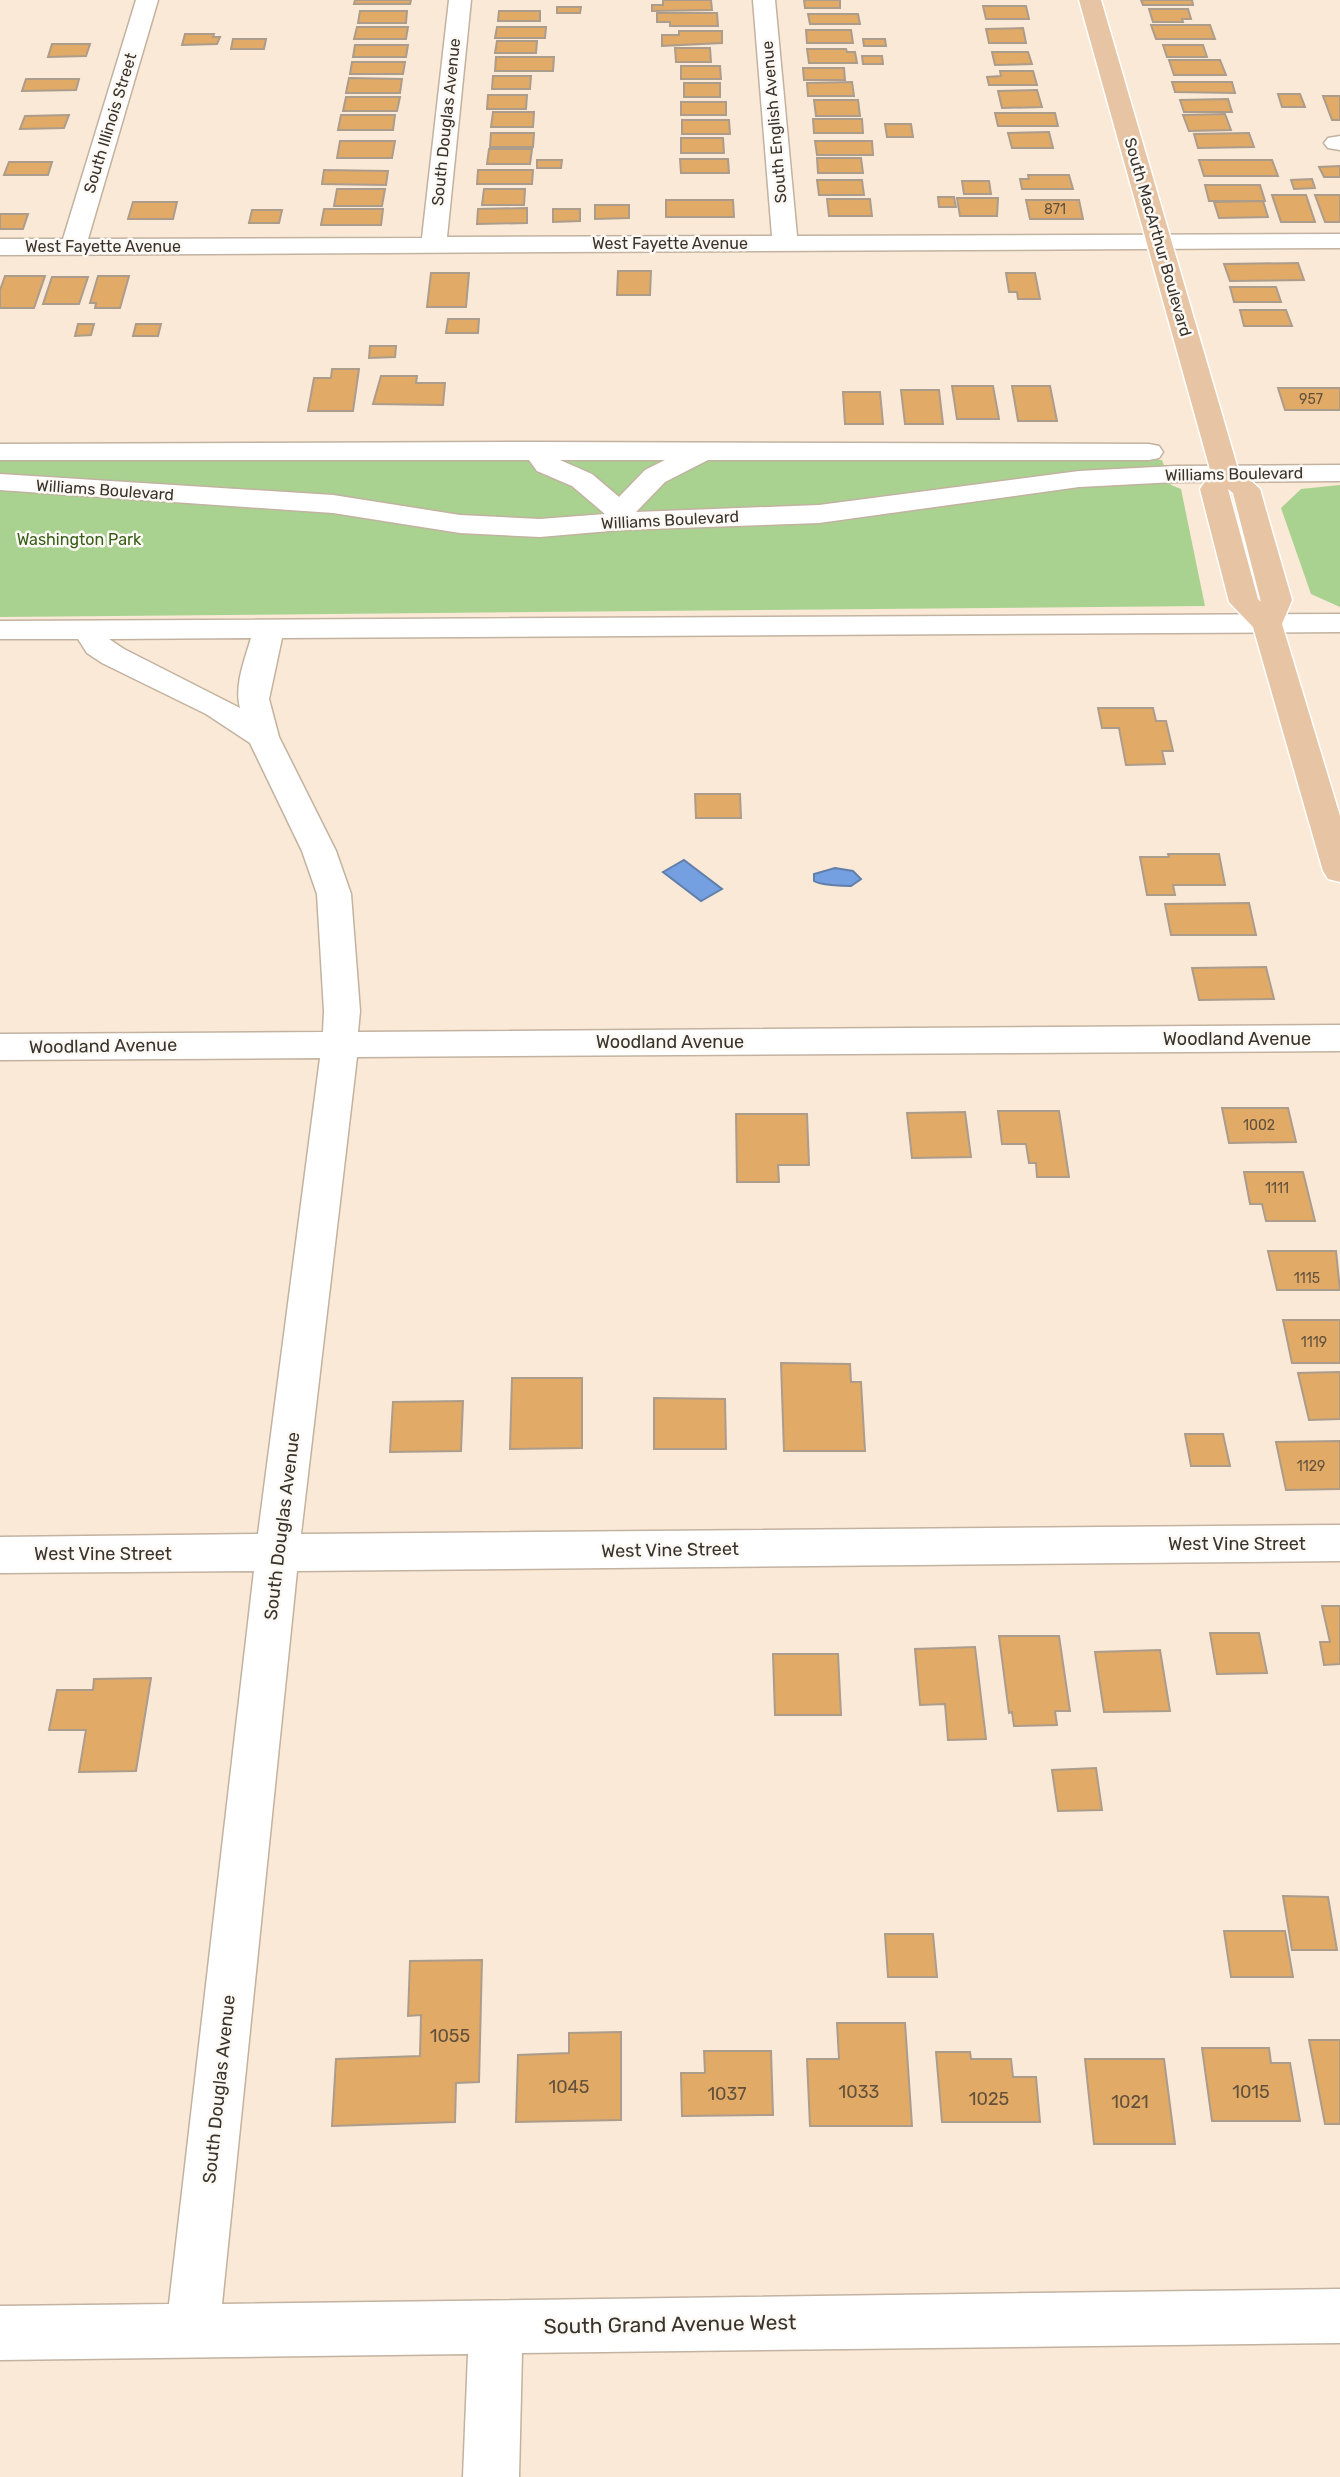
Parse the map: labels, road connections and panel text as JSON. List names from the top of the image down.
{
  "streets": {
    "main road": ["South MacArthur Boulevard"],
    "street": [
      "South Douglas Avenue",
      "South English Avenue",
      "South Illinois Street",
      "West Fayette Avenue",
      "Williams Boulevard",
      "Woodland Avenue",
      "West Vine Street",
      "South Grand Avenue West"
    ]
  },
  "crossings": [
    ["South Douglas Avenue", "West Fayette Avenue"],
    ["South Douglas Avenue", "Woodland Avenue"],
    ["South Douglas Avenue", "West Vine Street"],
    ["South Douglas Avenue", "South Grand Avenue West"],
    ["South English Avenue", "West Fayette Avenue"],
    ["South Illinois Street", "West Fayette Avenue"],
    ["South MacArthur Boulevard", "West Fayette Avenue"],
    ["South MacArthur Boulevard", "Williams Boulevard"]
  ],
  "parks": ["Washington Park"],
  "house_numbers": [
    "871",
    "957",
    "1002",
    "1111",
    "1115",
    "1119",
    "1129",
    "1055",
    "1045",
    "1033",
    "1015",
    "1037",
    "1025",
    "1021"
  ]
}
